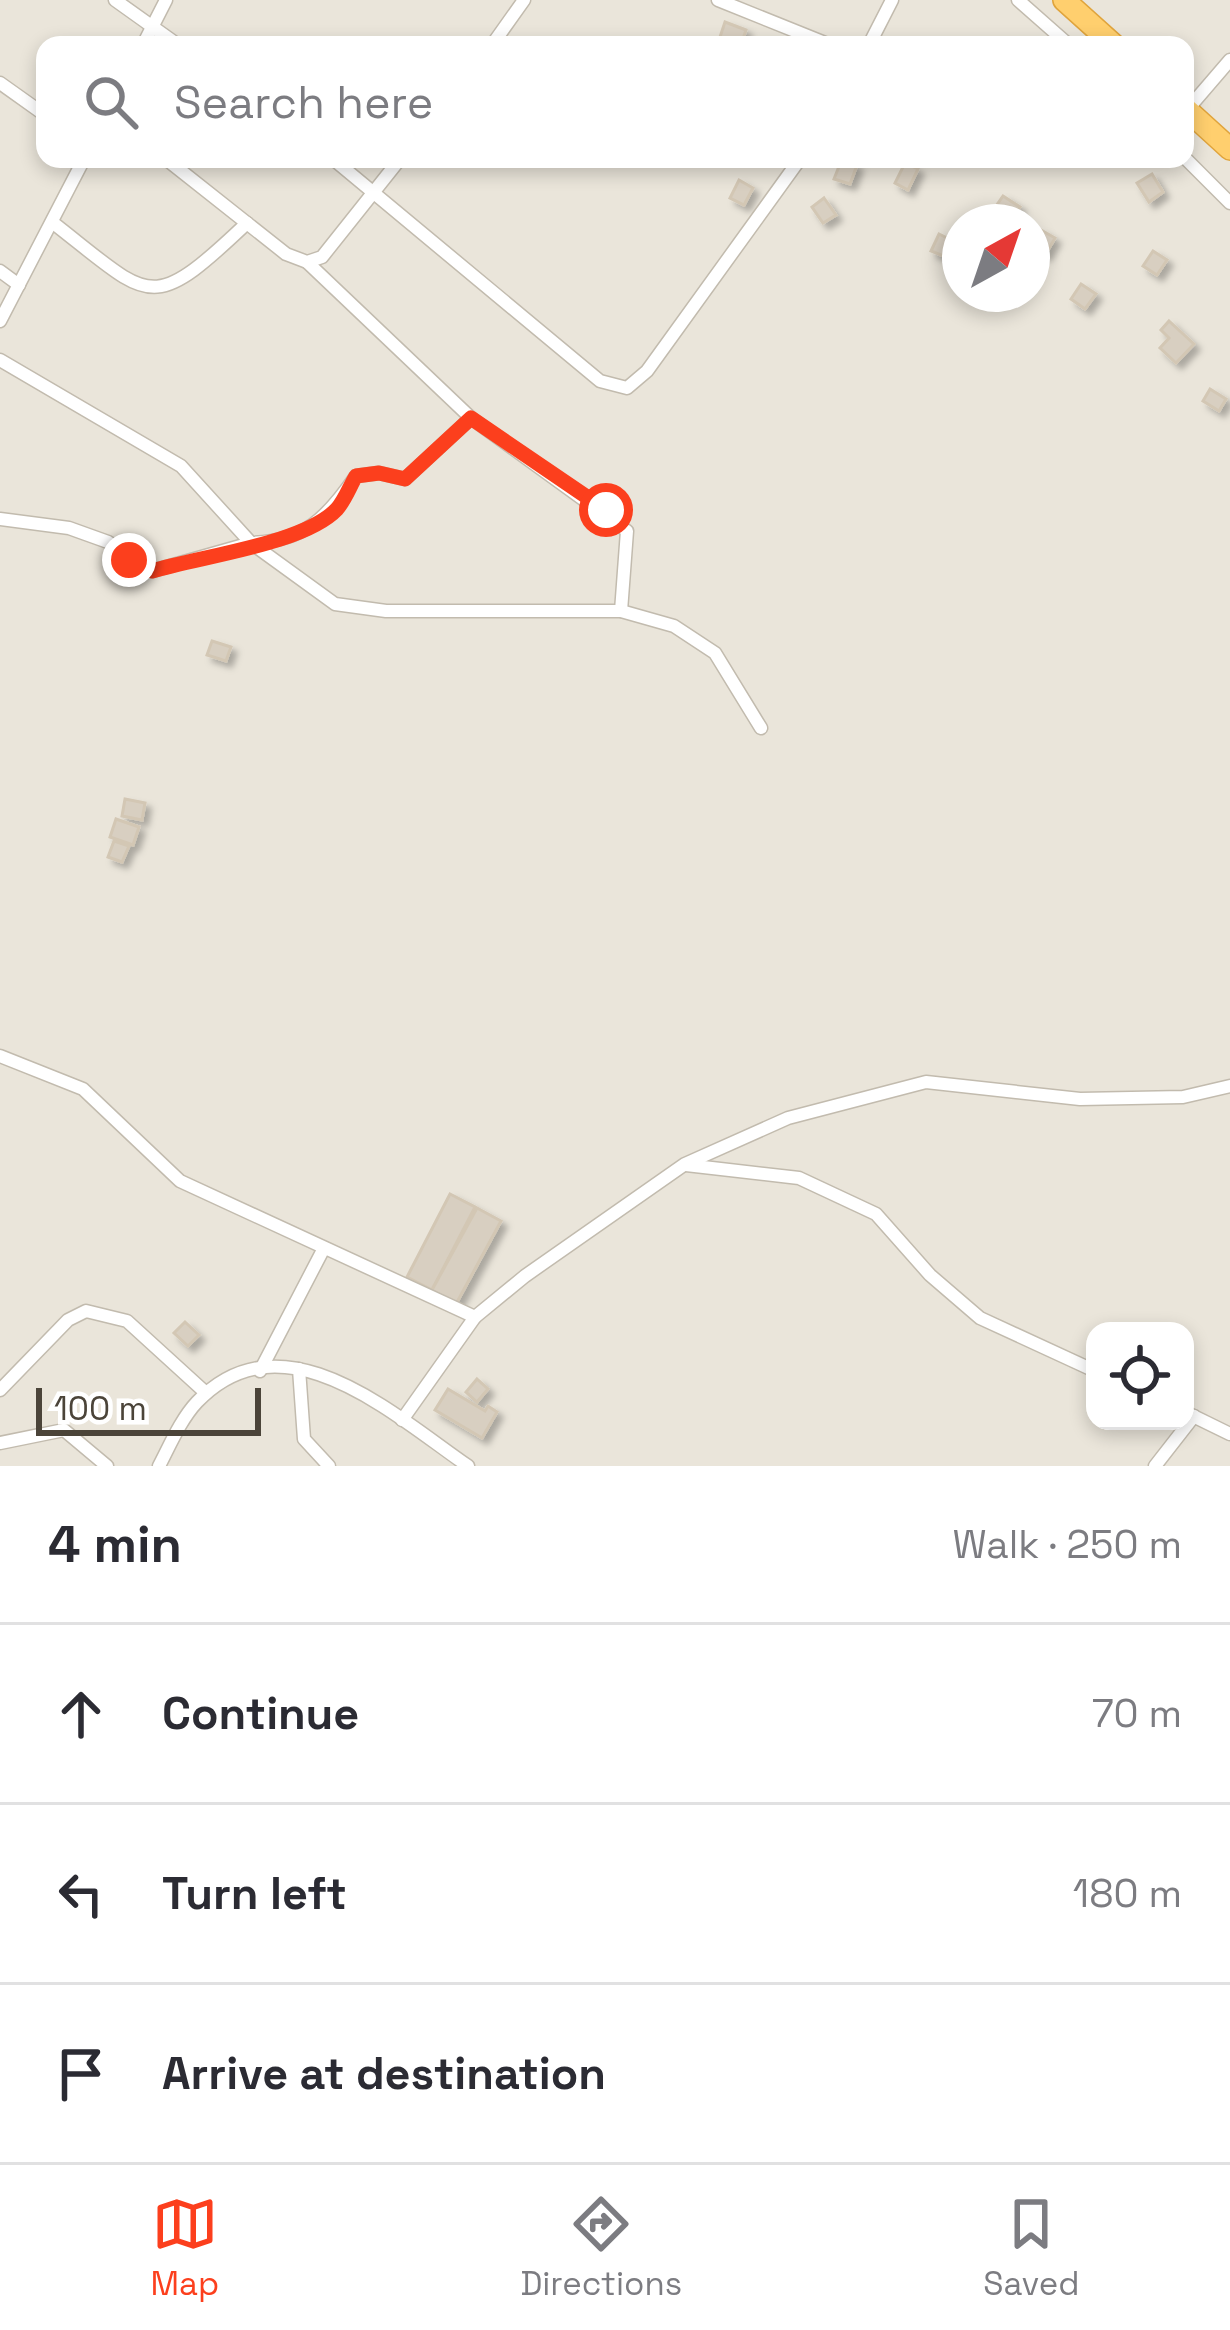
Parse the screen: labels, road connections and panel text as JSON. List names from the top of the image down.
{
  "scale_bar": "100 m",
  "north": "top right",
  "page": {
    "search": "Search here",
    "scale": "100 m",
    "heading": ["4 min", "Walk · 250 m"],
    "list": [
      ["Continue", "70 m"],
      ["Turn left", "180 m"],
      "Arrive at destination"
    ],
    "nav": ["Map", "Directions", "Saved"]
  }
}
